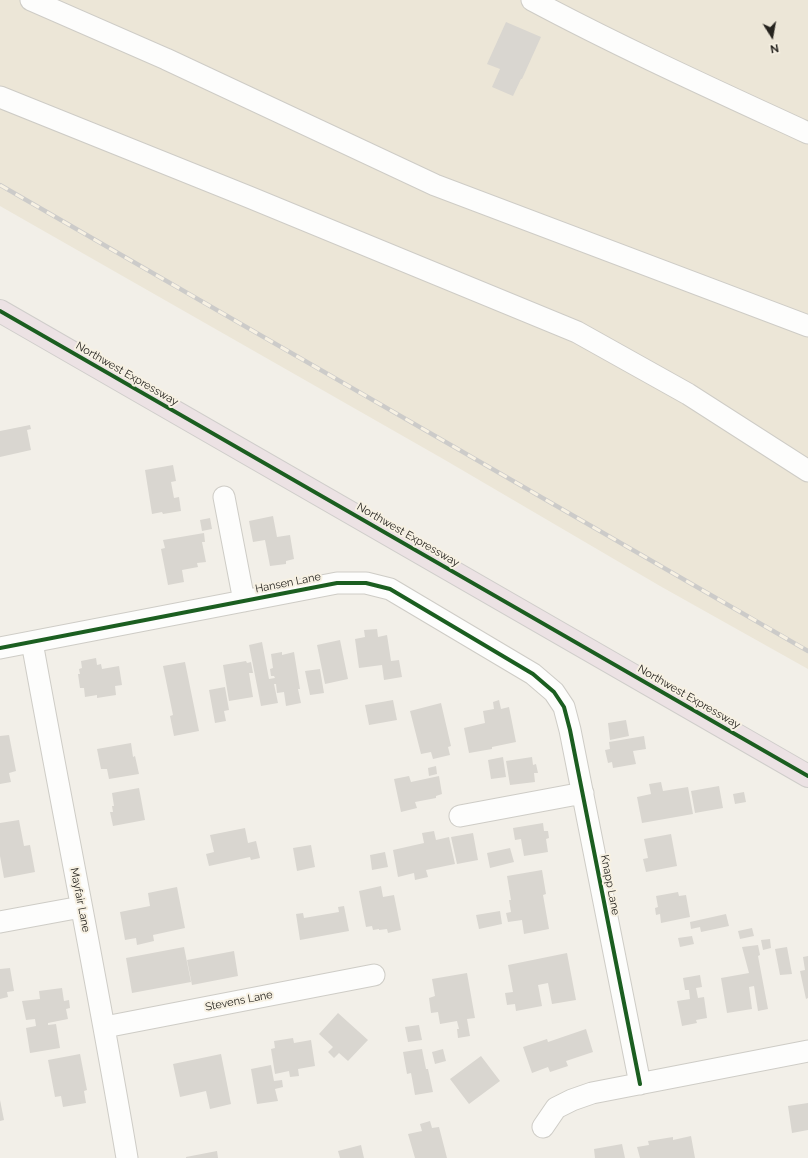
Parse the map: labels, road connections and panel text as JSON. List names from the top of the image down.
{
  "streets": {
    "main road": ["Northwest Expressway"],
    "street": [
      "Hansen Lane",
      "Knapp Lane",
      "Mayfair Lane",
      "Stevens Lane"
    ]
  },
  "crossings": [
    ["Hansen Lane", "Knapp Lane"],
    ["Hansen Lane", "Mayfair Lane"],
    ["Mayfair Lane", "Stevens Lane"]
  ],
  "north": "bottom"
}
